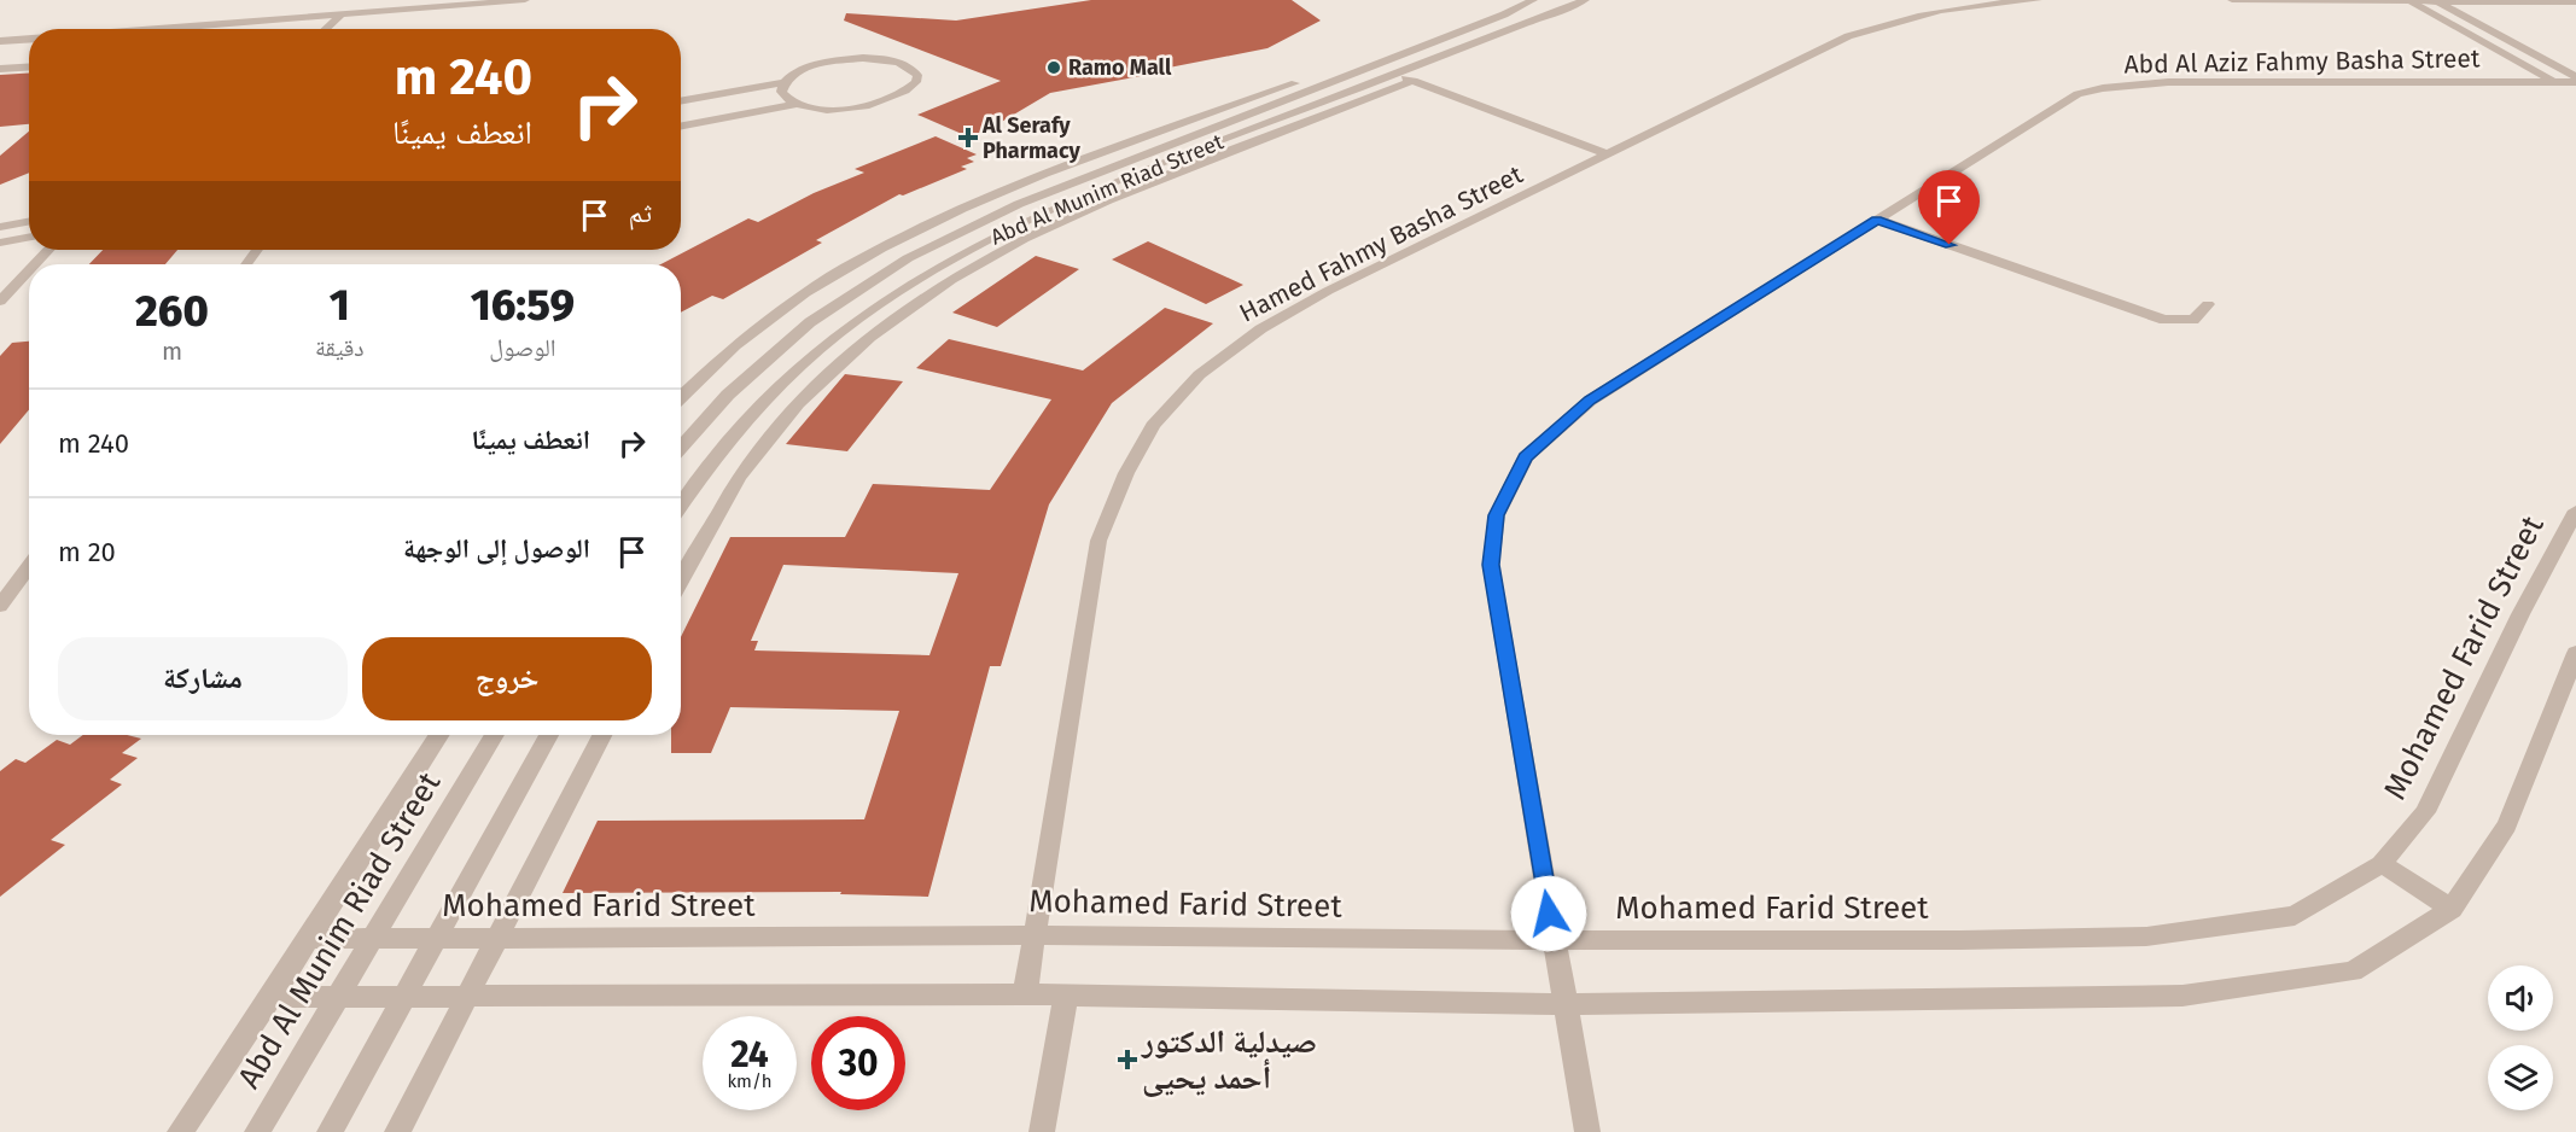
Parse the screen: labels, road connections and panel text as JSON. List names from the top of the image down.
{
  "streets": {
    "street": [
      "Abd Al Aziz Fahmy Basha Street",
      "Abd Al Munim Riad Street",
      "Hamed Fahmy Basha Street",
      "Mohamed Farid Street"
    ]
  },
  "crossings": [
    ["Abd Al Aziz Fahmy Basha Street", "Mohamed Farid Street"],
    ["Abd Al Munim Riad Street", "Mohamed Farid Street"],
    ["Hamed Fahmy Basha Street", "Mohamed Farid Street"]
  ],
  "places": {
    "other": ["Ramo Mall"],
    "health": ["Al Serafy Pharmacy", "صيدلية الدكتور أحمد يحيى"]
  },
  "page": {
    "turn": ["240 m", "انعطف يمينًا"],
    "then": "ثم",
    "eta": [
      "16:59",
      "الوصول",
      "1",
      "دقيقة",
      "260",
      "m"
    ],
    "list": [
      {
        "name": "انعطف يمينًا",
        "value": "240 m"
      },
      {
        "name": "الوصول إلى الوجهة",
        "value": "20 m"
      }
    ],
    "buttons": ["خروج", "مشاركة"],
    "speed": "24 km/h",
    "limit": "30"
  }
}
